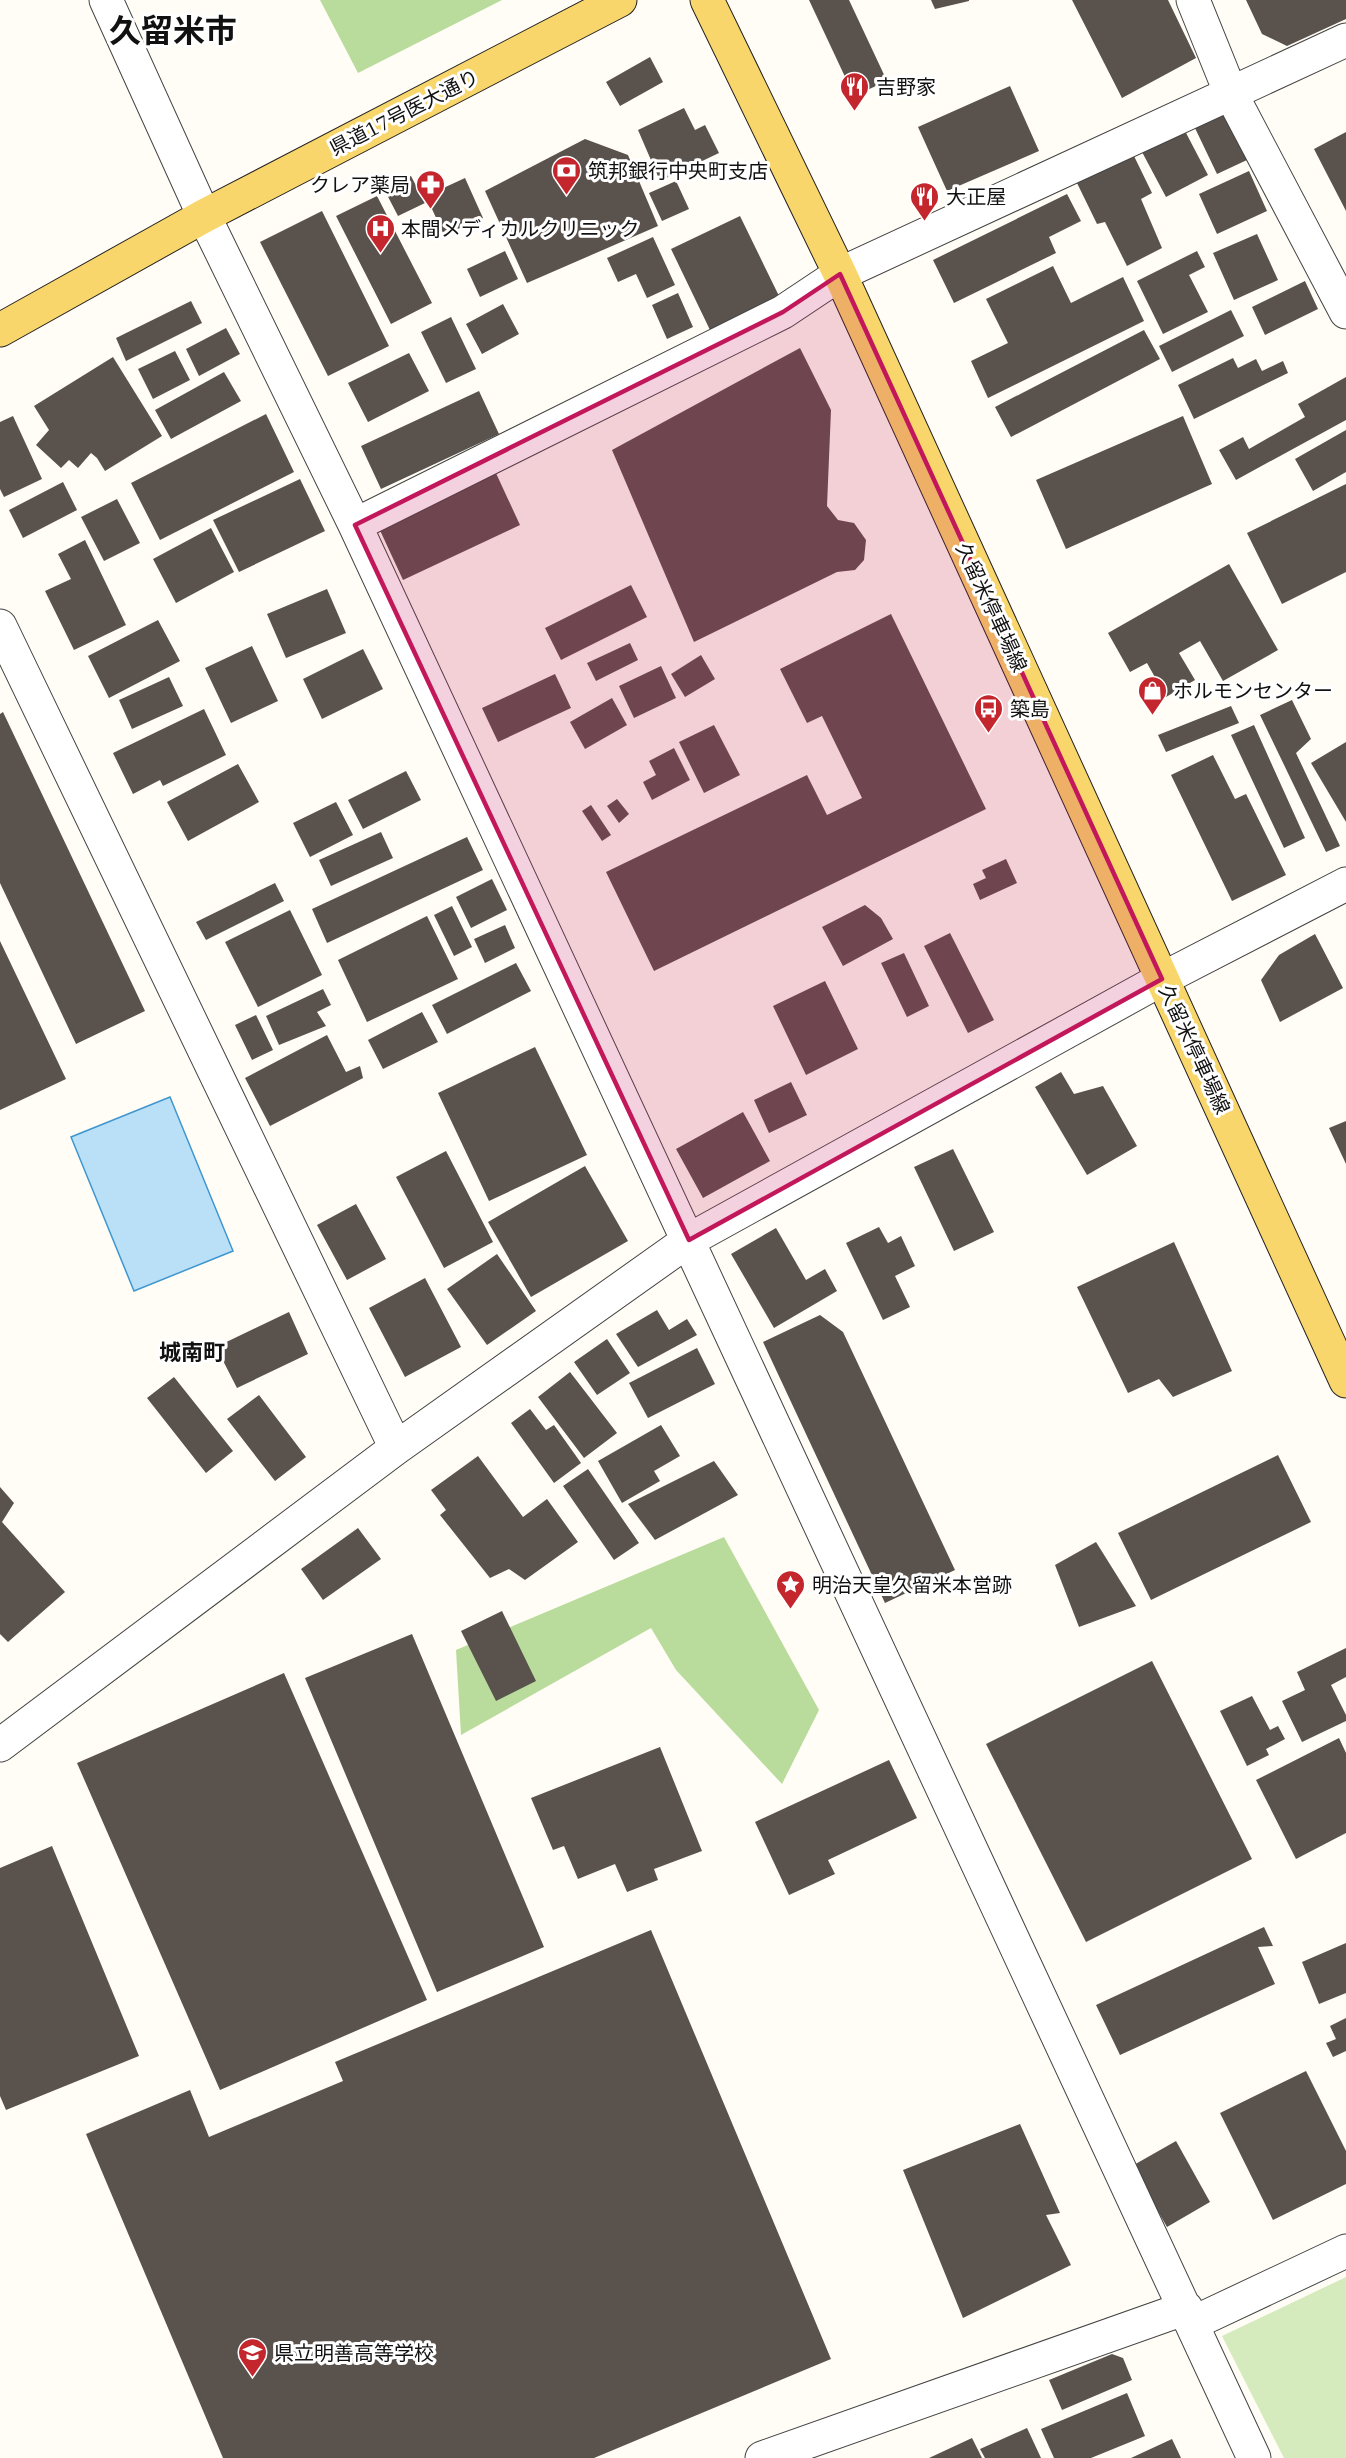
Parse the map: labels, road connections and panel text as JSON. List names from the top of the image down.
{
  "streets": {
    "main road": ["県道17号医大通り", "久留米停車場線"]
  },
  "districts": ["久留米市", "城南町"],
  "places": {
    "restaurant": ["吉野家", "大正屋"],
    "bank": ["筑邦銀行中央町支店"],
    "pharmacy": ["クレア薬局"],
    "hospital": ["本間メディカルクリニック"],
    "shop": ["ホルモンセンター"],
    "bus stop": ["築島"],
    "place": ["明治天皇久留米本営跡"],
    "school or university": ["県立明善高等学校"]
  }
}
